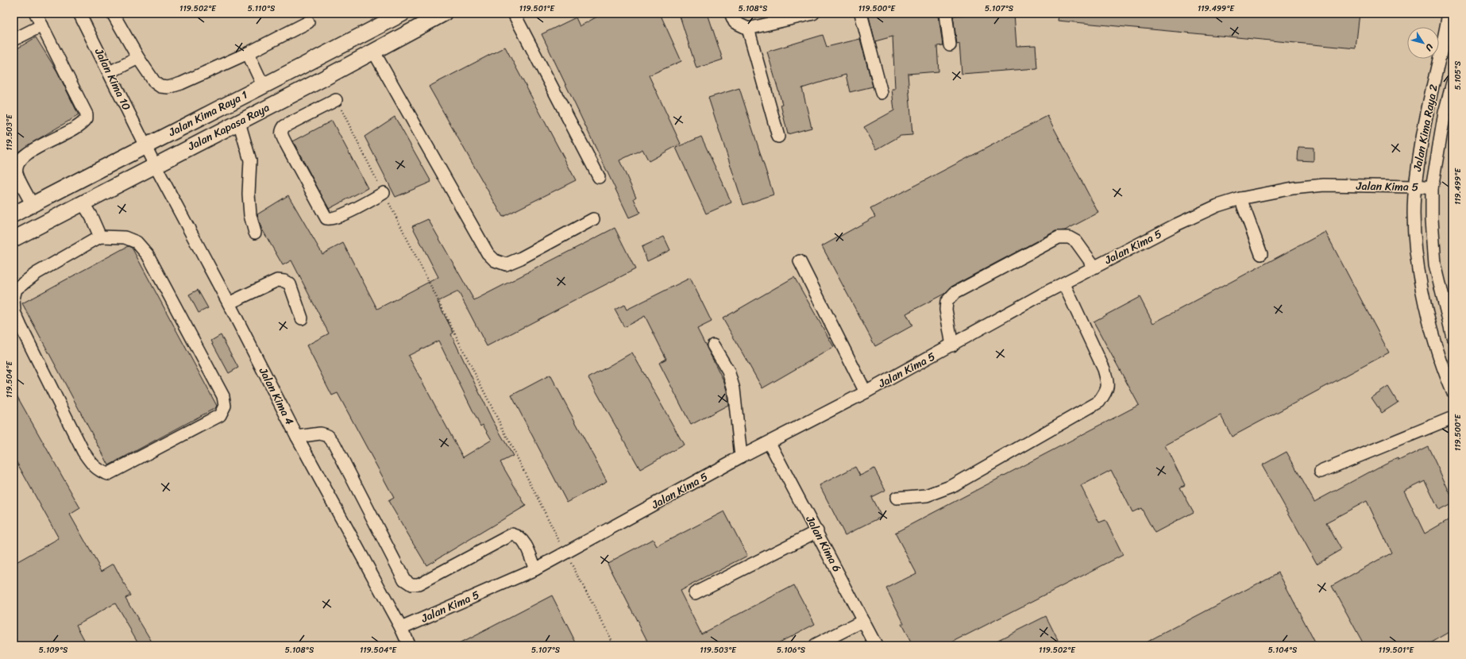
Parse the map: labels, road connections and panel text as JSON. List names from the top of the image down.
{
  "streets": {
    "main road": ["Jalan Kima Raya 1", "Jalan Kapasa Raya"],
    "street": [
      "Jalan Kima 10",
      "Jalan Kima Raya 2",
      "Jalan Kima 5",
      "Jalan Kima 4",
      "Jalan Kima 6"
    ]
  },
  "crossings": [
    ["Jalan Kima 10", "Jalan Kima Raya 1"],
    ["Jalan Kima 10", "Jalan Kima 4"],
    ["Jalan Kima Raya 1", "Jalan Kima 4"],
    ["Jalan Kapasa Raya", "Jalan Kima 4"],
    ["Jalan Kima Raya 2", "Jalan Kima 5"],
    ["Jalan Kima 5", "Jalan Kima 4"],
    ["Jalan Kima 5", "Jalan Kima 6"]
  ],
  "north": "bottom right",
  "coordinates": [
    "119.502°E",
    "5.110°S",
    "119.501°E",
    "5.108°S",
    "119.500°E",
    "5.107°S",
    "119.499°E",
    "5.105°S",
    "119.503°E",
    "119.504°E",
    "5.109°S",
    "5.106°S",
    "5.104°S"
  ]
}
